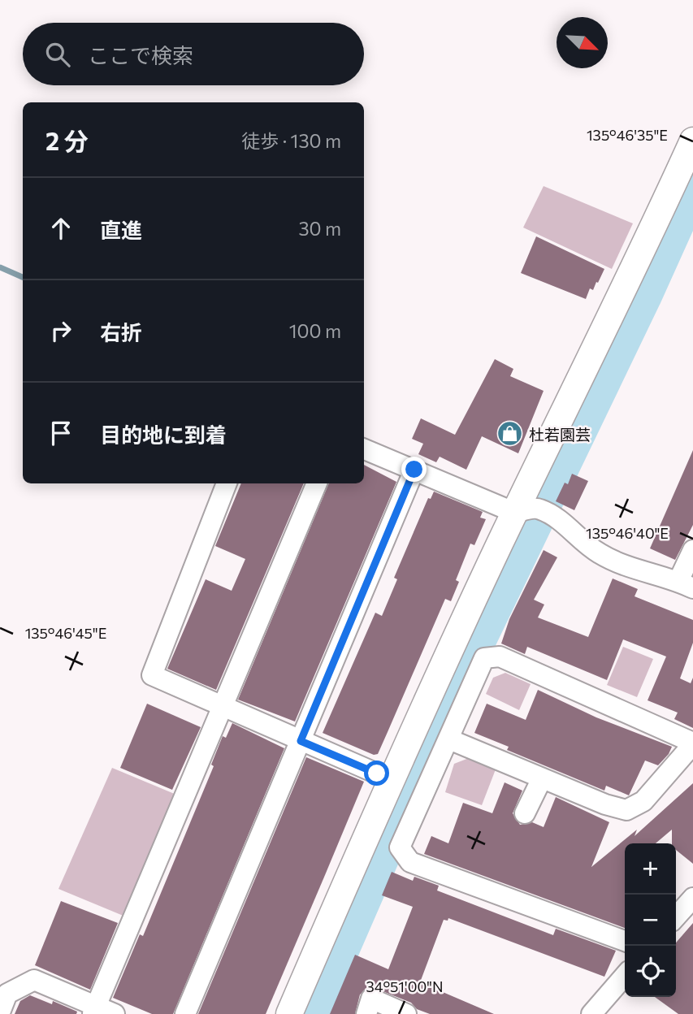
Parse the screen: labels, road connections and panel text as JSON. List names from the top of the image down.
{
  "places": {
    "shop": ["杜若園芸"]
  },
  "north": "bottom right",
  "page": {
    "search": "ここで検索",
    "heading": ["2 分", "徒歩 · 130 m"],
    "list": [
      ["直進", "30 m"],
      ["右折", "100 m"],
      "目的地に到着"
    ],
    "map_buttons": ["+", "−"]
  },
  "coordinates": [
    "135°46'35\"E",
    "135°46'40\"E",
    "135°46'45\"E",
    "34°51'00\"N"
  ]
}
